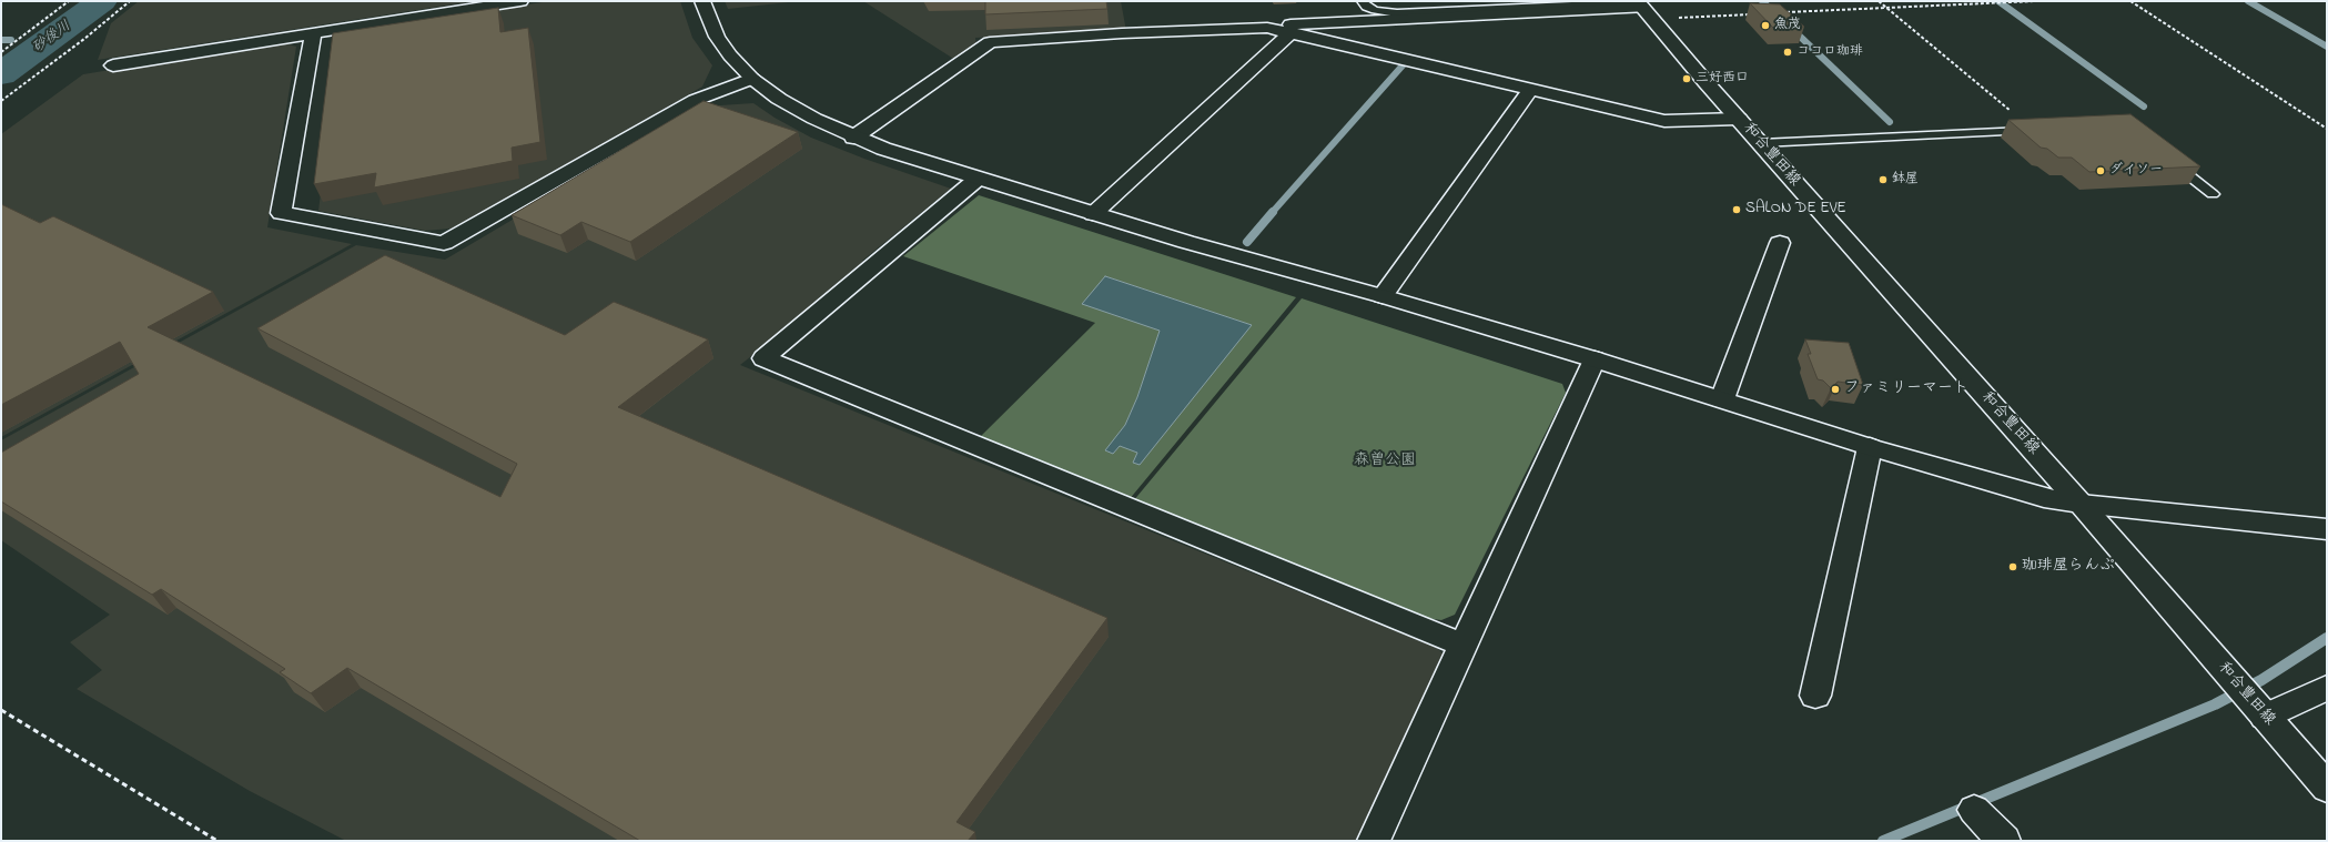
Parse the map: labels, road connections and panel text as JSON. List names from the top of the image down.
{
  "streets": {
    "street": ["和合豊田線"]
  },
  "water": ["砂後川"],
  "parks": ["森曽公園"],
  "places": [
    "魚茂",
    "ココロ珈琲",
    "三好西口",
    "ダイソー",
    "鉢屋",
    "SALON DE EVE",
    "ファミリーマート",
    "珈琲屋らんぷ"
  ]
}
